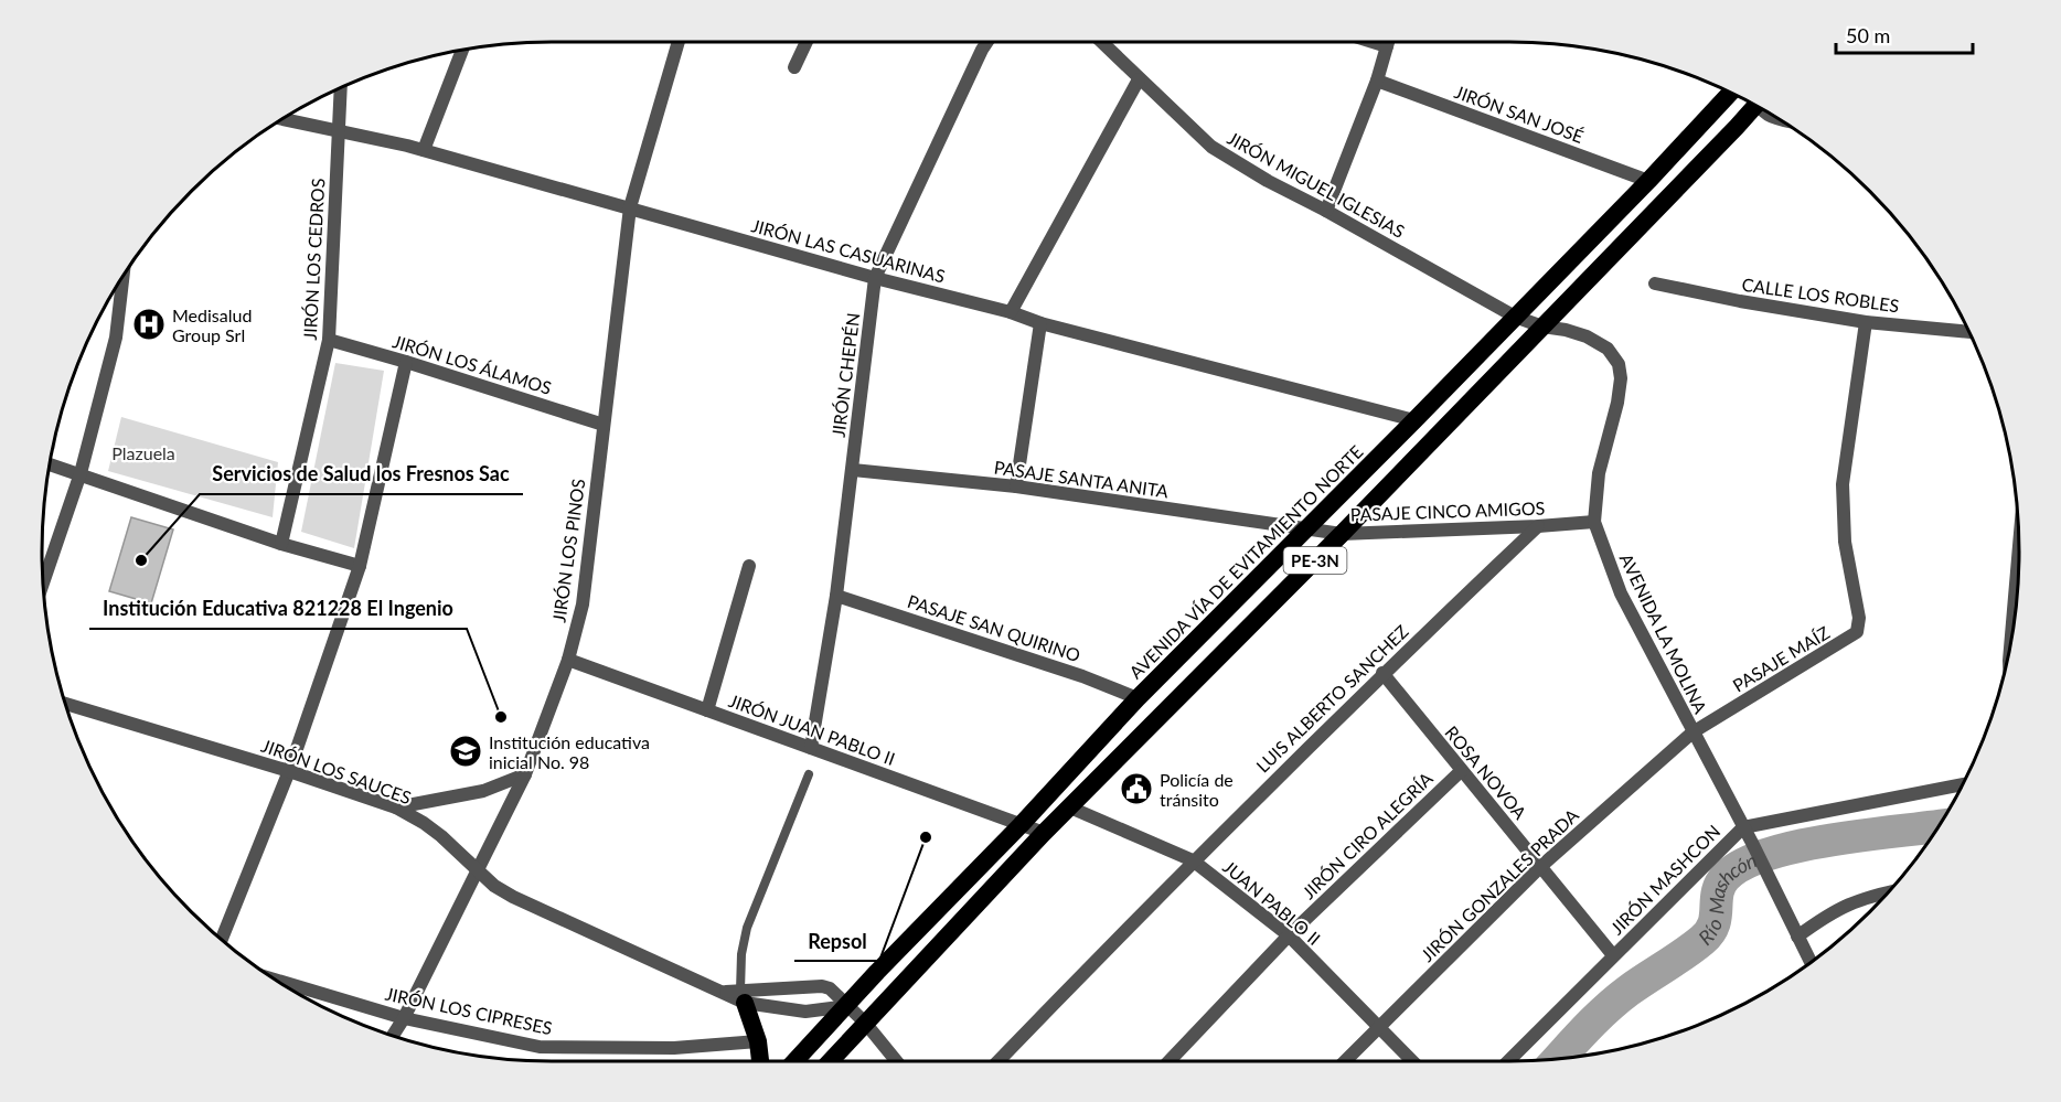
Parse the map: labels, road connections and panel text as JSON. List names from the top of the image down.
{
  "streets": {
    "highway": ["PE-3N", "AVENIDA VÍA DE EVITAMIENTO NORTE"],
    "street": [
      "JIRÓN SAN JOSÉ",
      "JIRÓN MIGUEL IGLESIAS",
      "JIRÓN LAS CASUARINAS",
      "JIRÓN LOS CEDROS",
      "CALLE LOS ROBLES",
      "JIRÓN LOS ÁLAMOS",
      "JIRÓN CHEPÉN",
      "PASAJE SANTA ANITA",
      "PASAJE CINCO AMIGOS",
      "JIRÓN LOS PINOS",
      "PASAJE SAN QUIRINO",
      "AVENIDA LA MOLINA",
      "PASAJE MAÍZ",
      "LUIS ALBERTO SANCHEZ",
      "JIRÓN JUAN PABLO II",
      "JIRÓN LOS SAUCES",
      "ROSA NOVOA",
      "JIRÓN CIRO ALEGRÍA",
      "JIRÓN MASHCON",
      "JIRÓN GONZALES PRADA",
      "JUAN PABLO II",
      "JIRÓN LOS CIPRESES"
    ]
  },
  "crossings": [
    ["JIRÓN SAN JOSÉ", "AVENIDA VÍA DE EVITAMIENTO NORTE"],
    ["JIRÓN MIGUEL IGLESIAS", "AVENIDA VÍA DE EVITAMIENTO NORTE"],
    ["JIRÓN MIGUEL IGLESIAS", "AVENIDA LA MOLINA"],
    ["JIRÓN LAS CASUARINAS", "JIRÓN LOS CEDROS"],
    ["JIRÓN LAS CASUARINAS", "JIRÓN CHEPÉN"],
    ["JIRÓN LAS CASUARINAS", "JIRÓN LOS PINOS"],
    ["JIRÓN LAS CASUARINAS", "AVENIDA VÍA DE EVITAMIENTO NORTE"],
    ["JIRÓN LOS CEDROS", "JIRÓN LOS ÁLAMOS"],
    ["CALLE LOS ROBLES", "PASAJE MAÍZ"],
    ["JIRÓN LOS ÁLAMOS", "JIRÓN LOS PINOS"],
    ["JIRÓN CHEPÉN", "PASAJE SANTA ANITA"],
    ["JIRÓN CHEPÉN", "PASAJE SAN QUIRINO"],
    ["JIRÓN CHEPÉN", "JIRÓN JUAN PABLO II"],
    ["PASAJE SANTA ANITA", "PASAJE CINCO AMIGOS"],
    ["PASAJE SANTA ANITA", "AVENIDA VÍA DE EVITAMIENTO NORTE"],
    ["PASAJE CINCO AMIGOS", "PE-3N"],
    ["PASAJE CINCO AMIGOS", "AVENIDA VÍA DE EVITAMIENTO NORTE"],
    ["PASAJE CINCO AMIGOS", "AVENIDA LA MOLINA"],
    ["PASAJE CINCO AMIGOS", "LUIS ALBERTO SANCHEZ"],
    ["JIRÓN LOS PINOS", "JIRÓN JUAN PABLO II"],
    ["JIRÓN LOS PINOS", "JIRÓN LOS SAUCES"],
    ["JIRÓN LOS PINOS", "JIRÓN LOS CIPRESES"],
    ["PE-3N", "AVENIDA LA MOLINA"],
    ["PE-3N", "JIRÓN JUAN PABLO II"],
    ["PE-3N", "JUAN PABLO II"],
    ["AVENIDA VÍA DE EVITAMIENTO NORTE", "PASAJE SAN QUIRINO"],
    ["AVENIDA VÍA DE EVITAMIENTO NORTE", "AVENIDA LA MOLINA"],
    ["AVENIDA VÍA DE EVITAMIENTO NORTE", "JIRÓN JUAN PABLO II"],
    ["AVENIDA VÍA DE EVITAMIENTO NORTE", "JIRÓN LOS SAUCES"],
    ["AVENIDA LA MOLINA", "PASAJE MAÍZ"],
    ["AVENIDA LA MOLINA", "JIRÓN MASHCON"],
    ["AVENIDA LA MOLINA", "JIRÓN GONZALES PRADA"],
    ["PASAJE MAÍZ", "JIRÓN GONZALES PRADA"],
    ["LUIS ALBERTO SANCHEZ", "ROSA NOVOA"],
    ["LUIS ALBERTO SANCHEZ", "JUAN PABLO II"],
    ["ROSA NOVOA", "JIRÓN CIRO ALEGRÍA"],
    ["ROSA NOVOA", "JIRÓN MASHCON"],
    ["ROSA NOVOA", "JIRÓN GONZALES PRADA"],
    ["JIRÓN CIRO ALEGRÍA", "JUAN PABLO II"],
    ["JIRÓN GONZALES PRADA", "JUAN PABLO II"]
  ],
  "water": ["Río Mashcón"],
  "parks": ["Plazuela"],
  "places": {
    "hospital": ["Medisalud Group Srl"],
    "other": ["Servicios de Salud los Fresnos Sac", "Institución Educativa 821228 El Ingenio", "Repsol"],
    "school or university": ["Institución educativa inicial No. 98"],
    "public building": ["Policía de tránsito"]
  },
  "scale_bar": "50 m"
}
